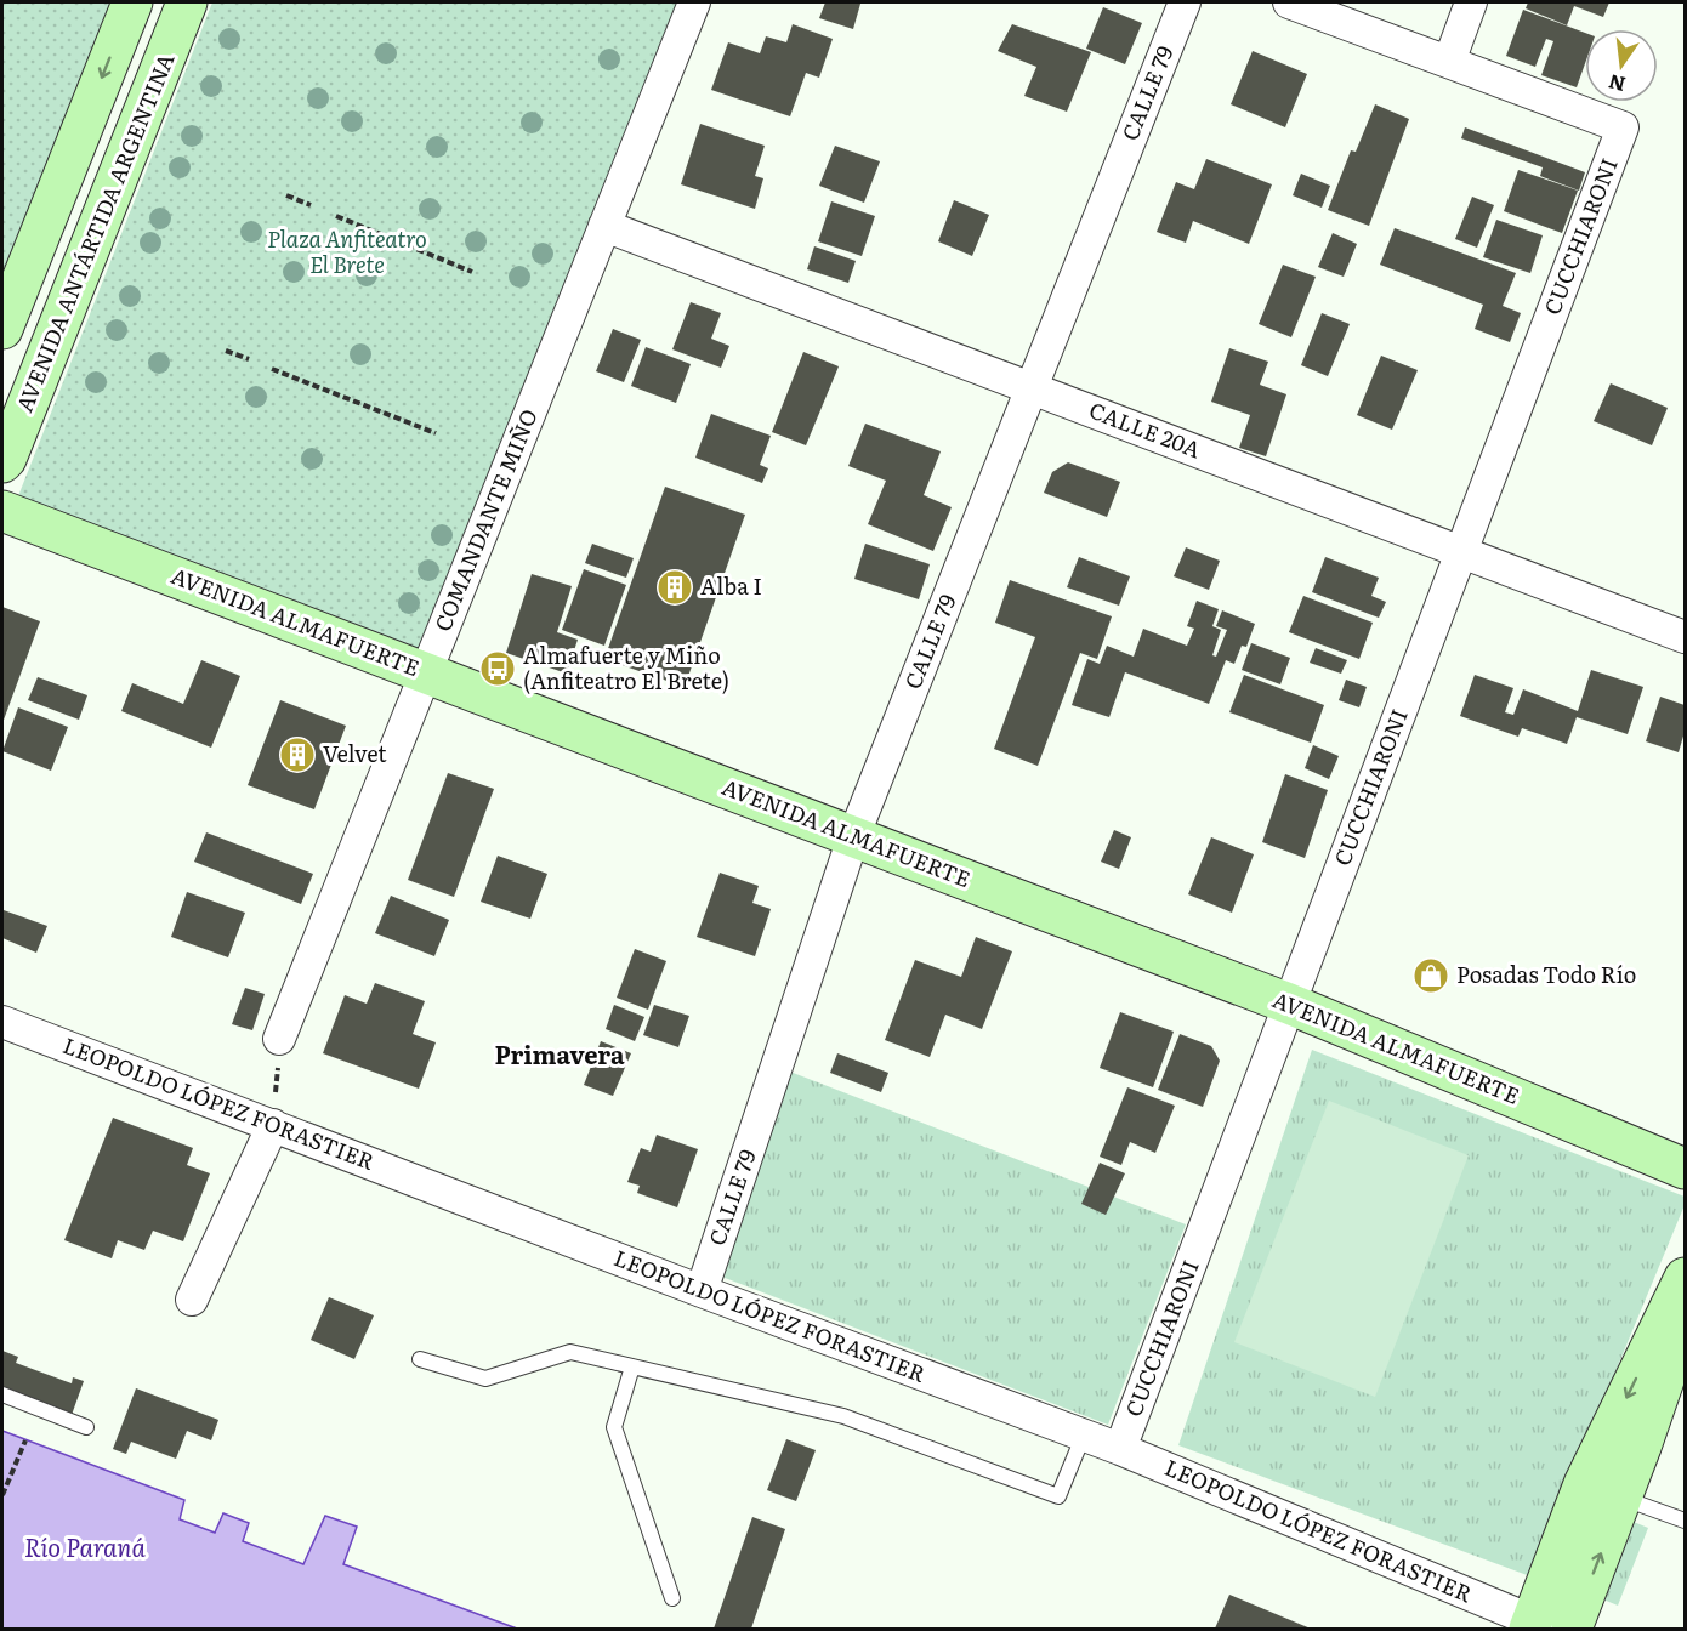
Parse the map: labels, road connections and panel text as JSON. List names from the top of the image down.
{
  "streets": {
    "main road": ["AVENIDA ANTÁRTIDA ARGENTINA", "AVENIDA ALMAFUERTE"],
    "street": [
      "CALLE 79",
      "CUCCHIARONI",
      "CALLE 20A",
      "COMANDANTE MIÑO",
      "LEOPOLDO LÓPEZ FORASTIER"
    ]
  },
  "crossings": [
    ["CALLE 79", "CALLE 20A"],
    ["CALLE 79", "AVENIDA ALMAFUERTE"],
    ["CALLE 79", "LEOPOLDO LÓPEZ FORASTIER"],
    ["CUCCHIARONI", "CALLE 20A"],
    ["CUCCHIARONI", "AVENIDA ALMAFUERTE"],
    ["CUCCHIARONI", "LEOPOLDO LÓPEZ FORASTIER"],
    ["CALLE 20A", "COMANDANTE MIÑO"],
    ["COMANDANTE MIÑO", "AVENIDA ALMAFUERTE"]
  ],
  "districts": ["Primavera"],
  "water": ["Río Paraná"],
  "parks": ["Plaza Anfiteatro El Brete"],
  "places": {
    "building": ["Alba I", "Velvet"],
    "bus stop": ["Almafuerte y Miño (Anfiteatro El Brete)"],
    "shop": ["Posadas Todo Río"]
  },
  "north": "bottom"
}
